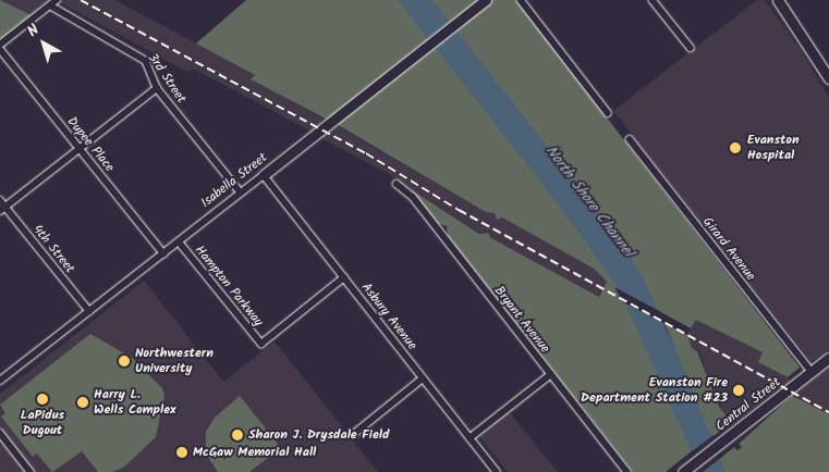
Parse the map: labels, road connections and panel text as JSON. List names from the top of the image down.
{
  "streets": {
    "street": [
      "3rd Street",
      "Dupee Place",
      "Isabella Street",
      "4th Street",
      "Girard Avenue",
      "Hampton Parkway",
      "Asbury Avenue",
      "Bryant Avenue",
      "Central Street"
    ]
  },
  "crossings": [
    ["3rd Street", "Isabella Street"],
    ["Dupee Place", "Isabella Street"],
    ["Isabella Street", "4th Street"],
    ["Isabella Street", "Hampton Parkway"],
    ["Isabella Street", "Asbury Avenue"],
    ["Girard Avenue", "Central Street"],
    ["Hampton Parkway", "Asbury Avenue"]
  ],
  "water": ["North Shore Channel"],
  "places": [
    "Evanston Hospital",
    "Northwestern University",
    "Evanston Fire Department Station #23",
    "LaPidus Dugout",
    "Harry L. Wells Complex",
    "Sharon J. Drysdale Field",
    "McGaw Memorial Hall"
  ],
  "north": "top left"
}
